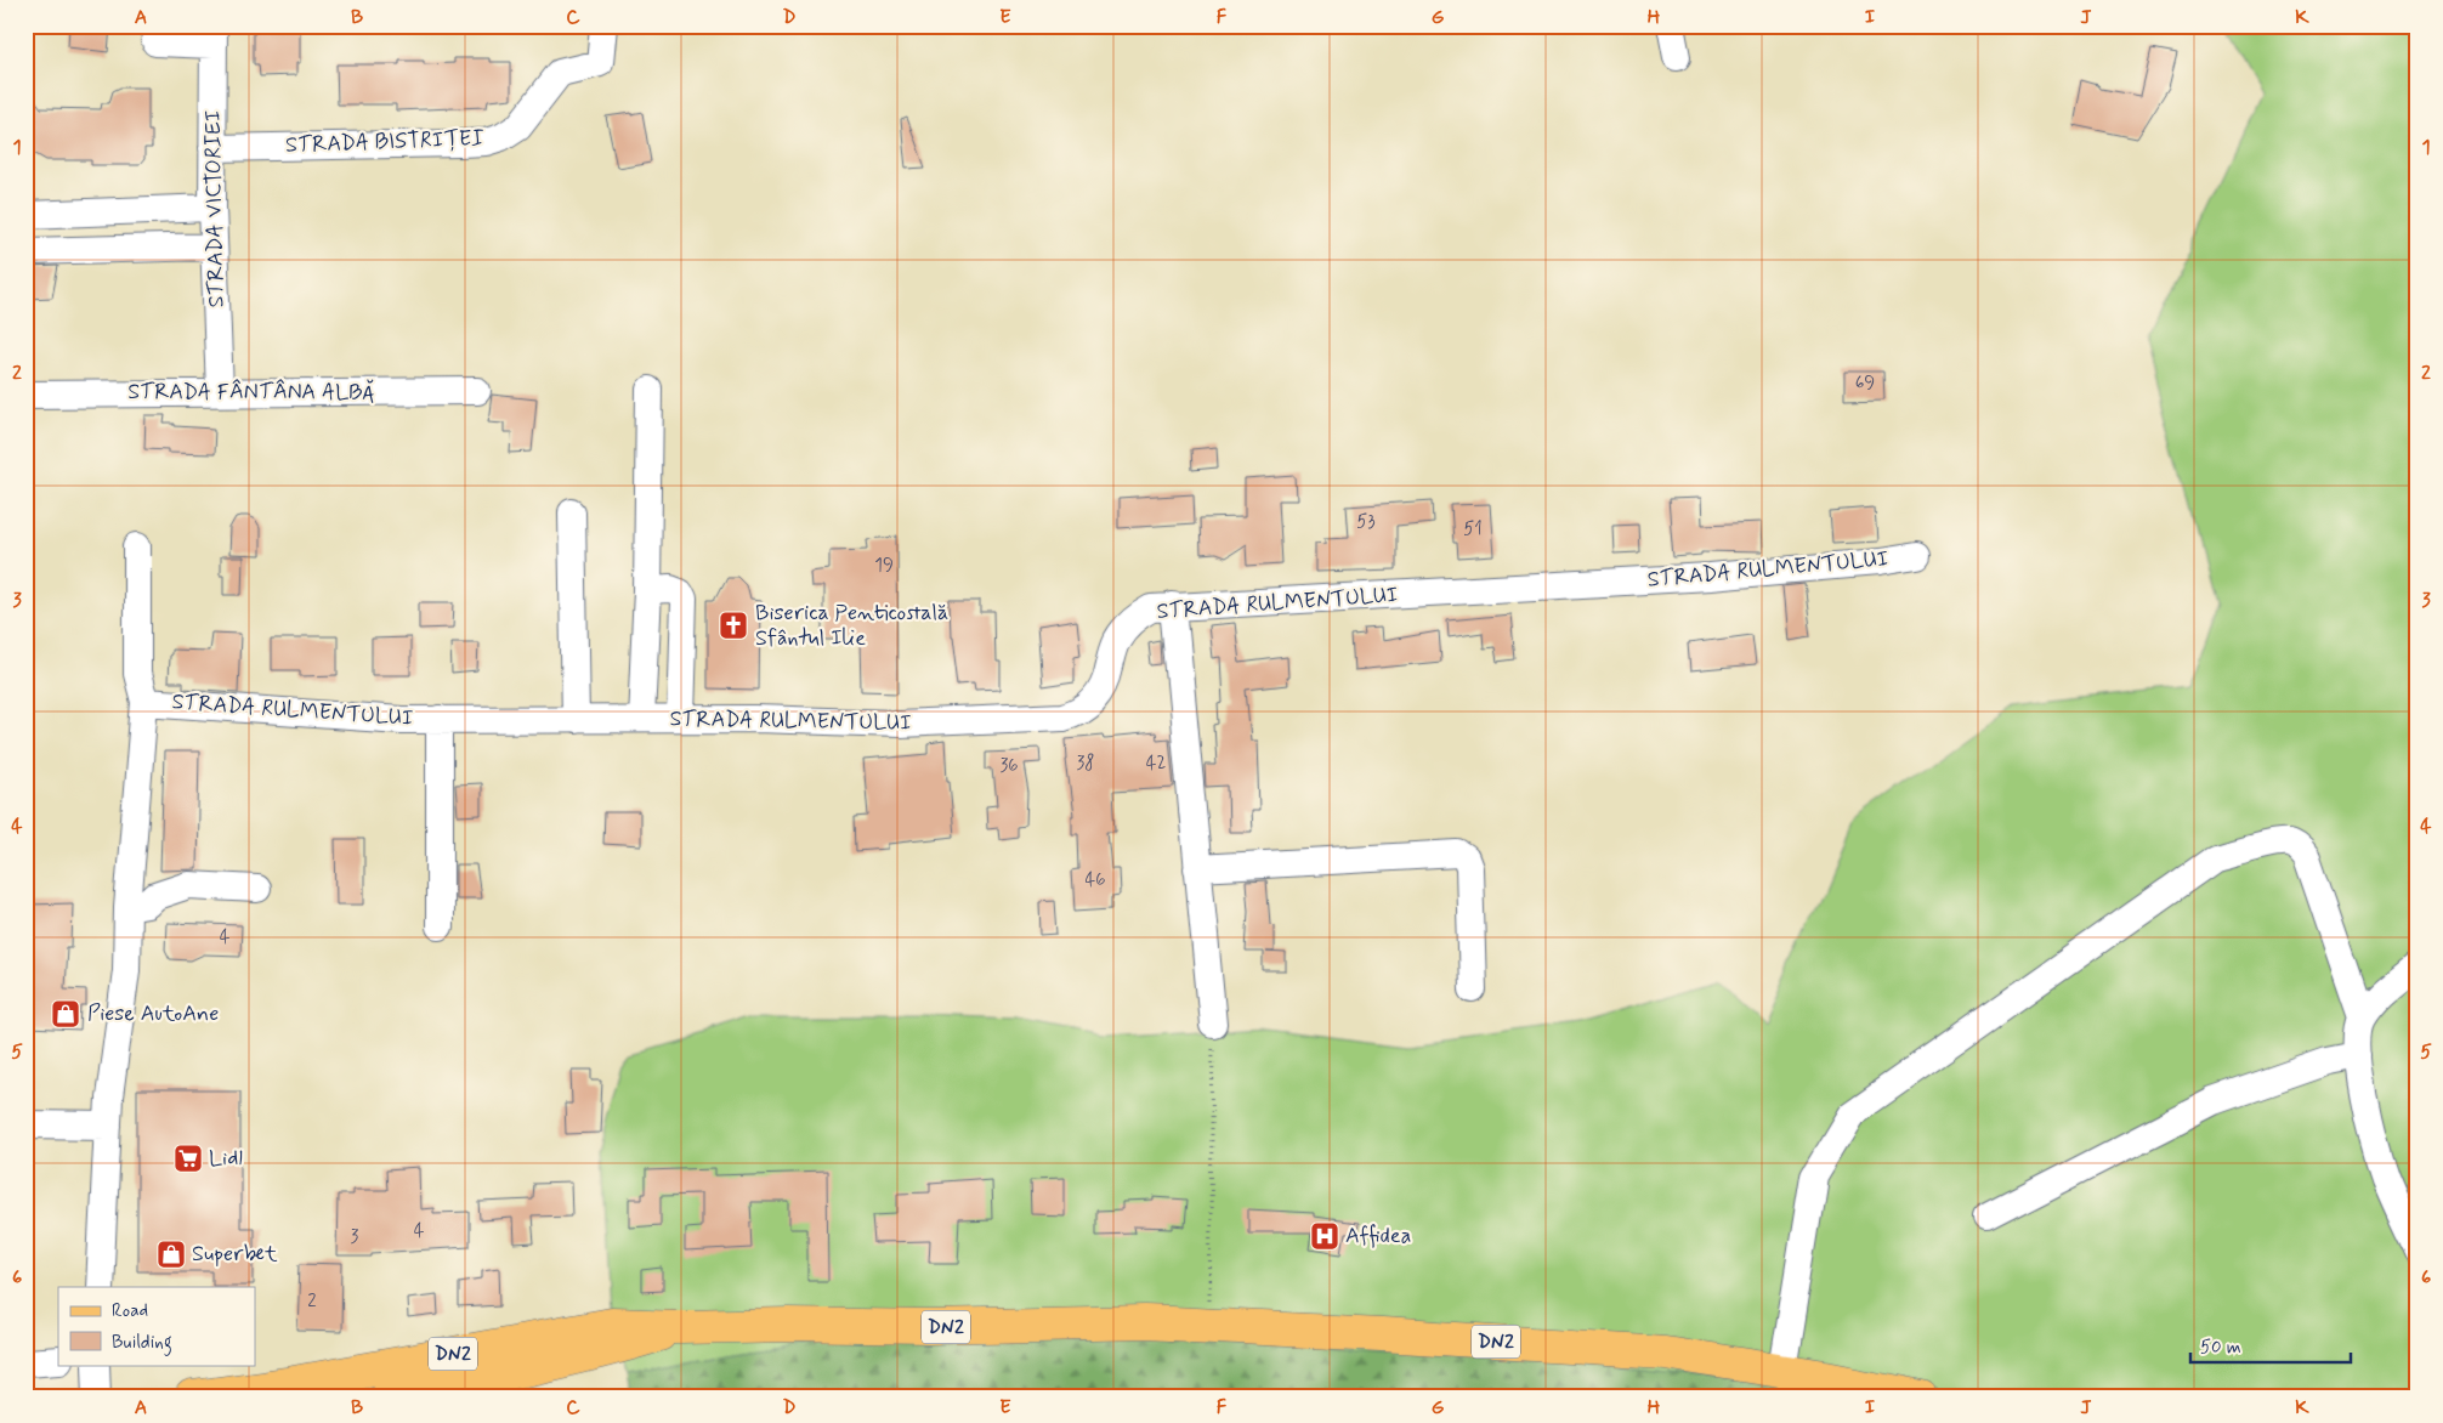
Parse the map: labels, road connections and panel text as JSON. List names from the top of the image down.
{
  "streets": {
    "main road": ["DN2"],
    "street": [
      "STRADA BISTRIȚEI",
      "STRADA VICTORIEI",
      "STRADA FÂNTÂNA ALBĂ",
      "STRADA RULMENTULUI"
    ]
  },
  "crossings": [
    ["STRADA BISTRIȚEI", "STRADA VICTORIEI"],
    ["STRADA VICTORIEI", "STRADA FÂNTÂNA ALBĂ"]
  ],
  "places": {
    "church": ["Biserica Penticostală Sfântul Ilie"],
    "shop": ["Piese AutoAne", "Superbet"],
    "supermarket": ["Lidl"],
    "hospital": ["Affidea"]
  },
  "house_numbers": [
    "69",
    "53",
    "51",
    "19",
    "38",
    "42",
    "36",
    "46",
    "4",
    "4",
    "3",
    "2"
  ],
  "legend": ["Road", "Building"],
  "scale_bar": "50 m",
  "grid": {
    "columns": [
      "A",
      "B",
      "C",
      "D",
      "E",
      "F",
      "G",
      "H",
      "I",
      "J",
      "K"
    ],
    "rows": [
      "1",
      "2",
      "3",
      "4",
      "5",
      "6"
    ]
  }
}
